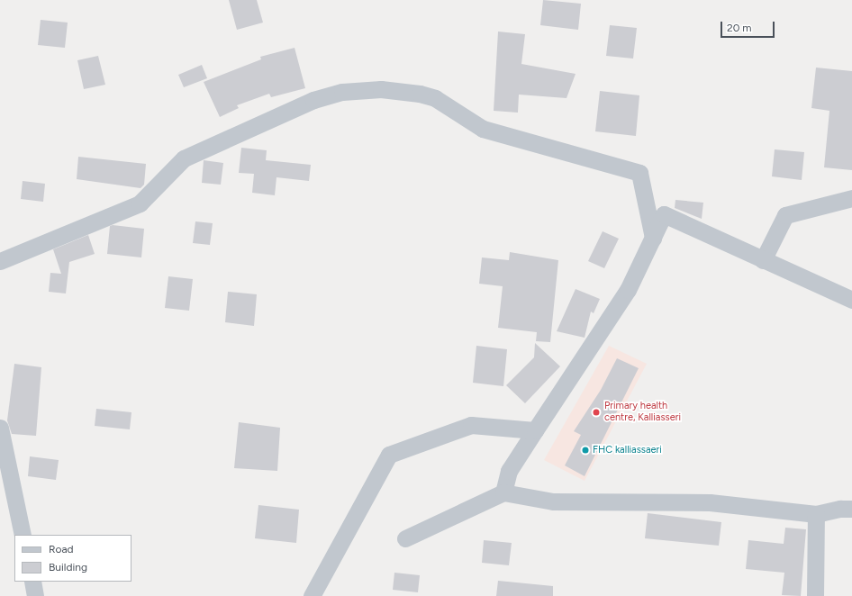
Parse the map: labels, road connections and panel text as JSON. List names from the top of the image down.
{
  "places": ["Primary health centre, Kalliasseri", "FHC kalliassaeri"],
  "legend": ["Road", "Building"],
  "scale_bar": "20 m"
}
